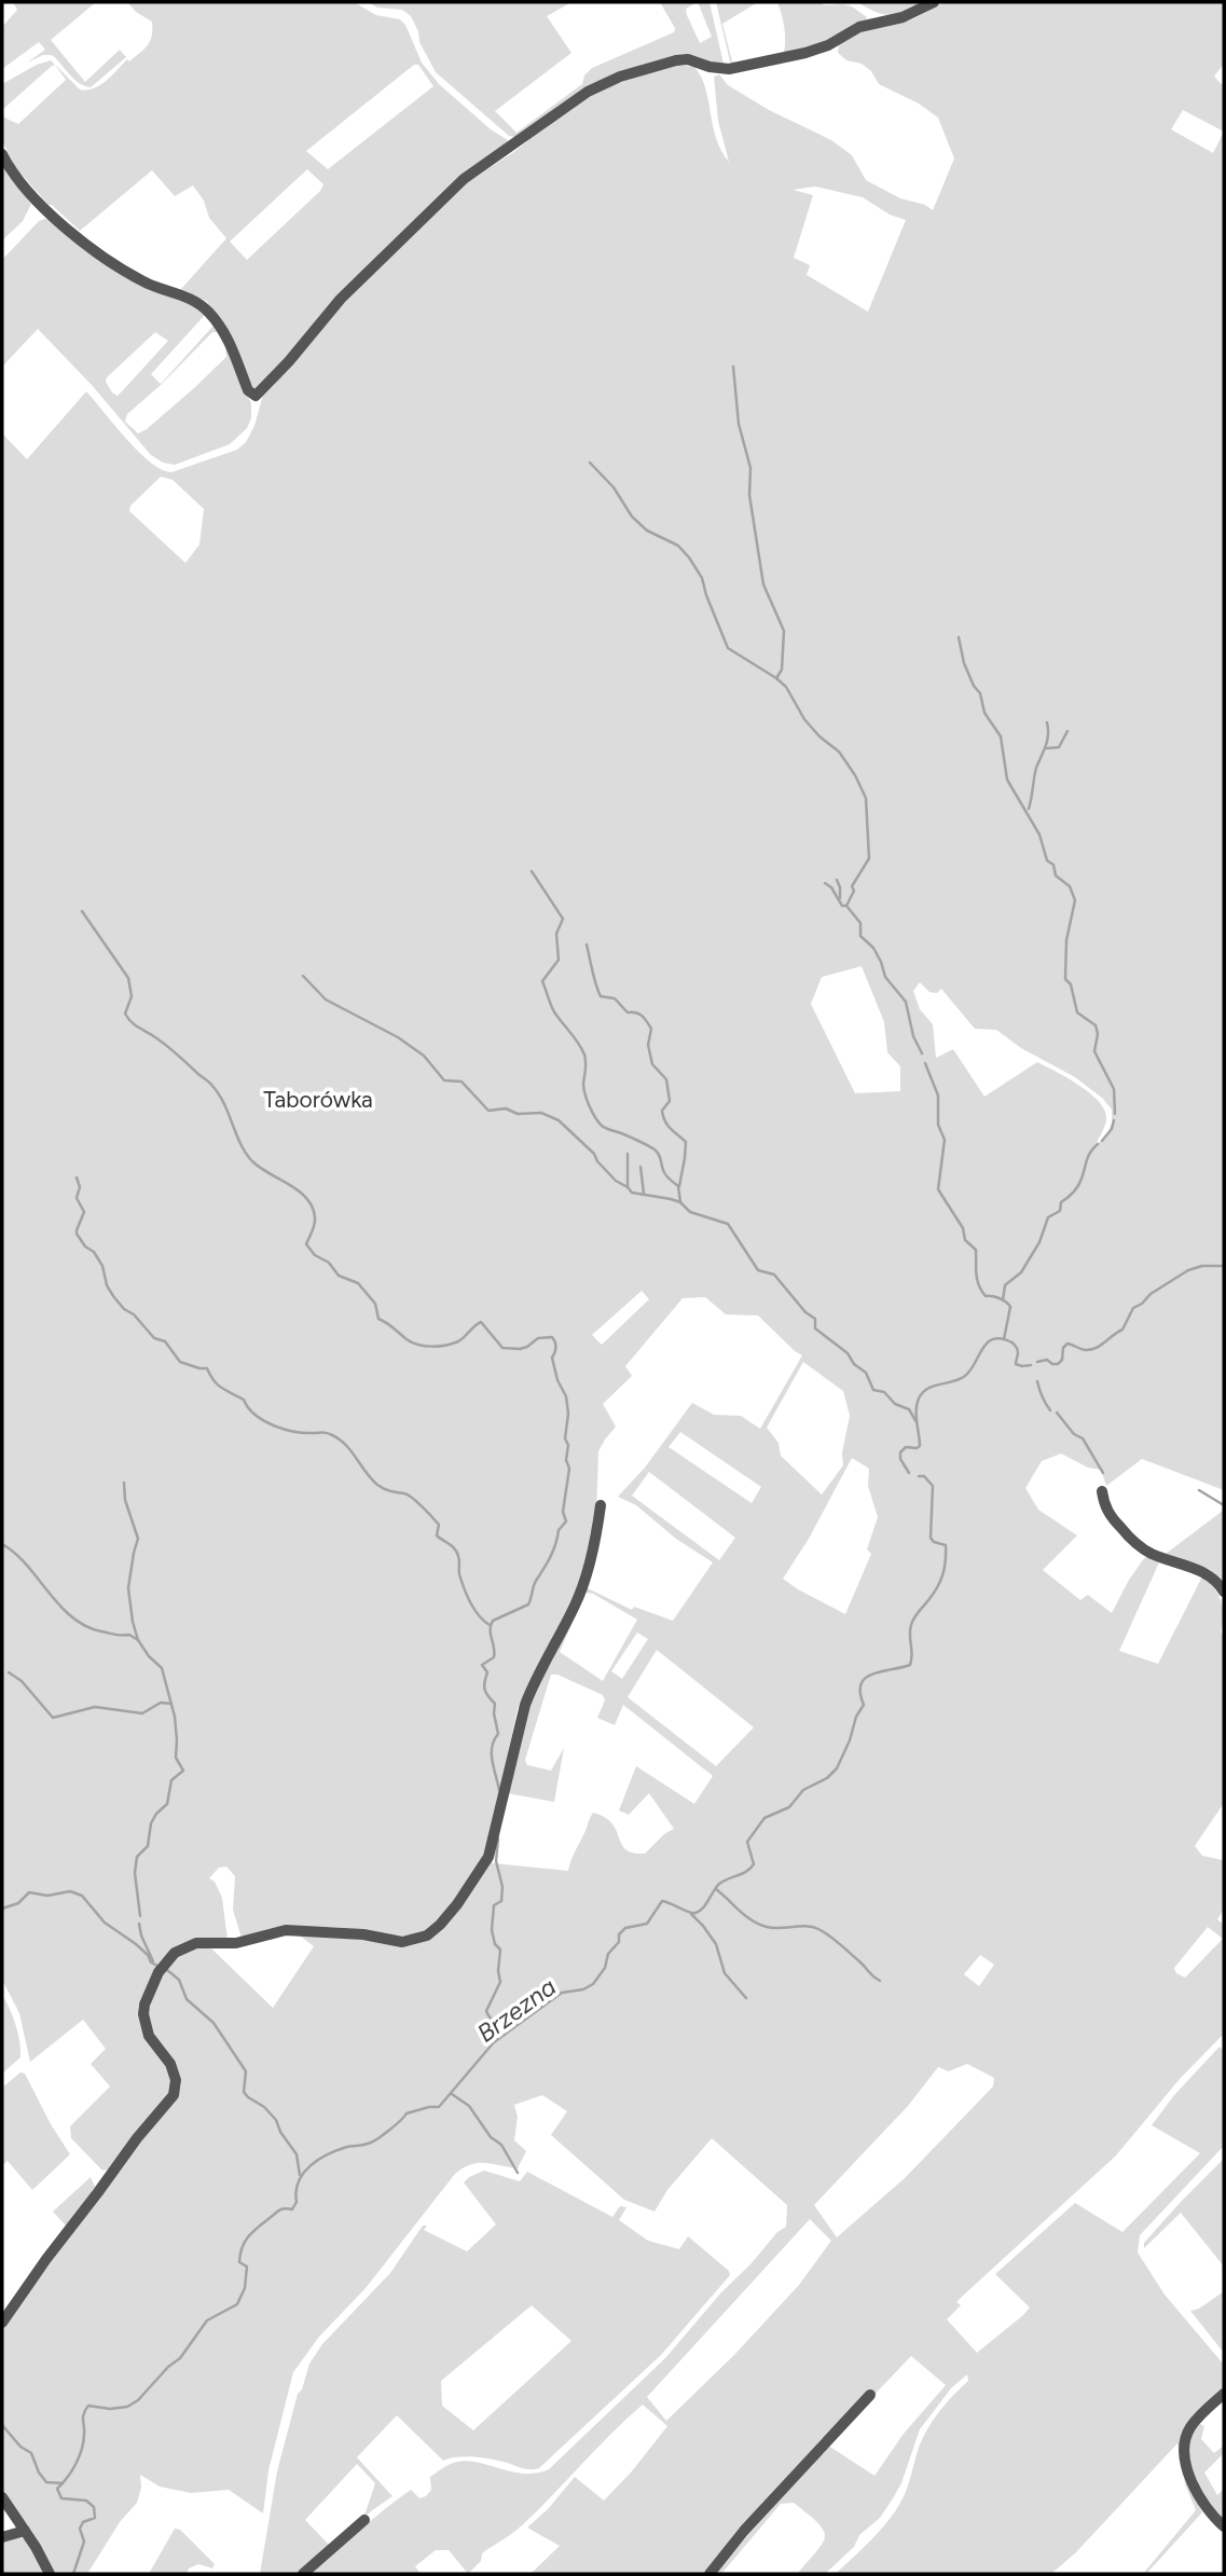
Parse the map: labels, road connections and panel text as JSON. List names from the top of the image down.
{
  "water": ["Brzezna"],
  "parks": ["Taborówka"]
}
